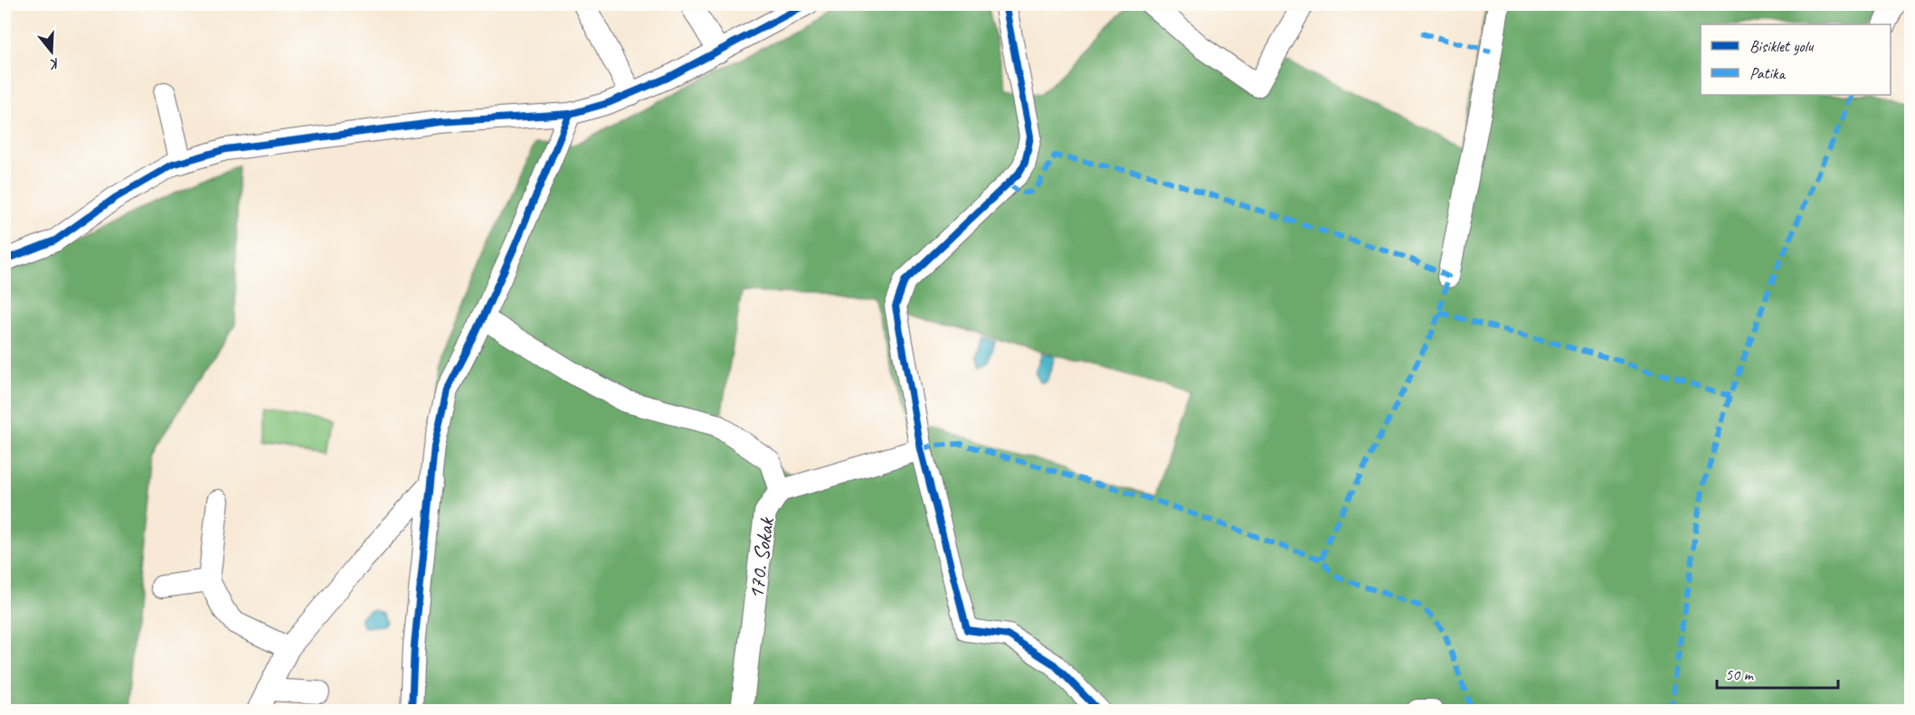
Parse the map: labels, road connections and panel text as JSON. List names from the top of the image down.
{
  "streets": {
    "street": ["170. Sokak"]
  },
  "legend": ["Bisiklet yolu", "Patika"],
  "scale_bar": "50 m",
  "north": "bottom"
}
